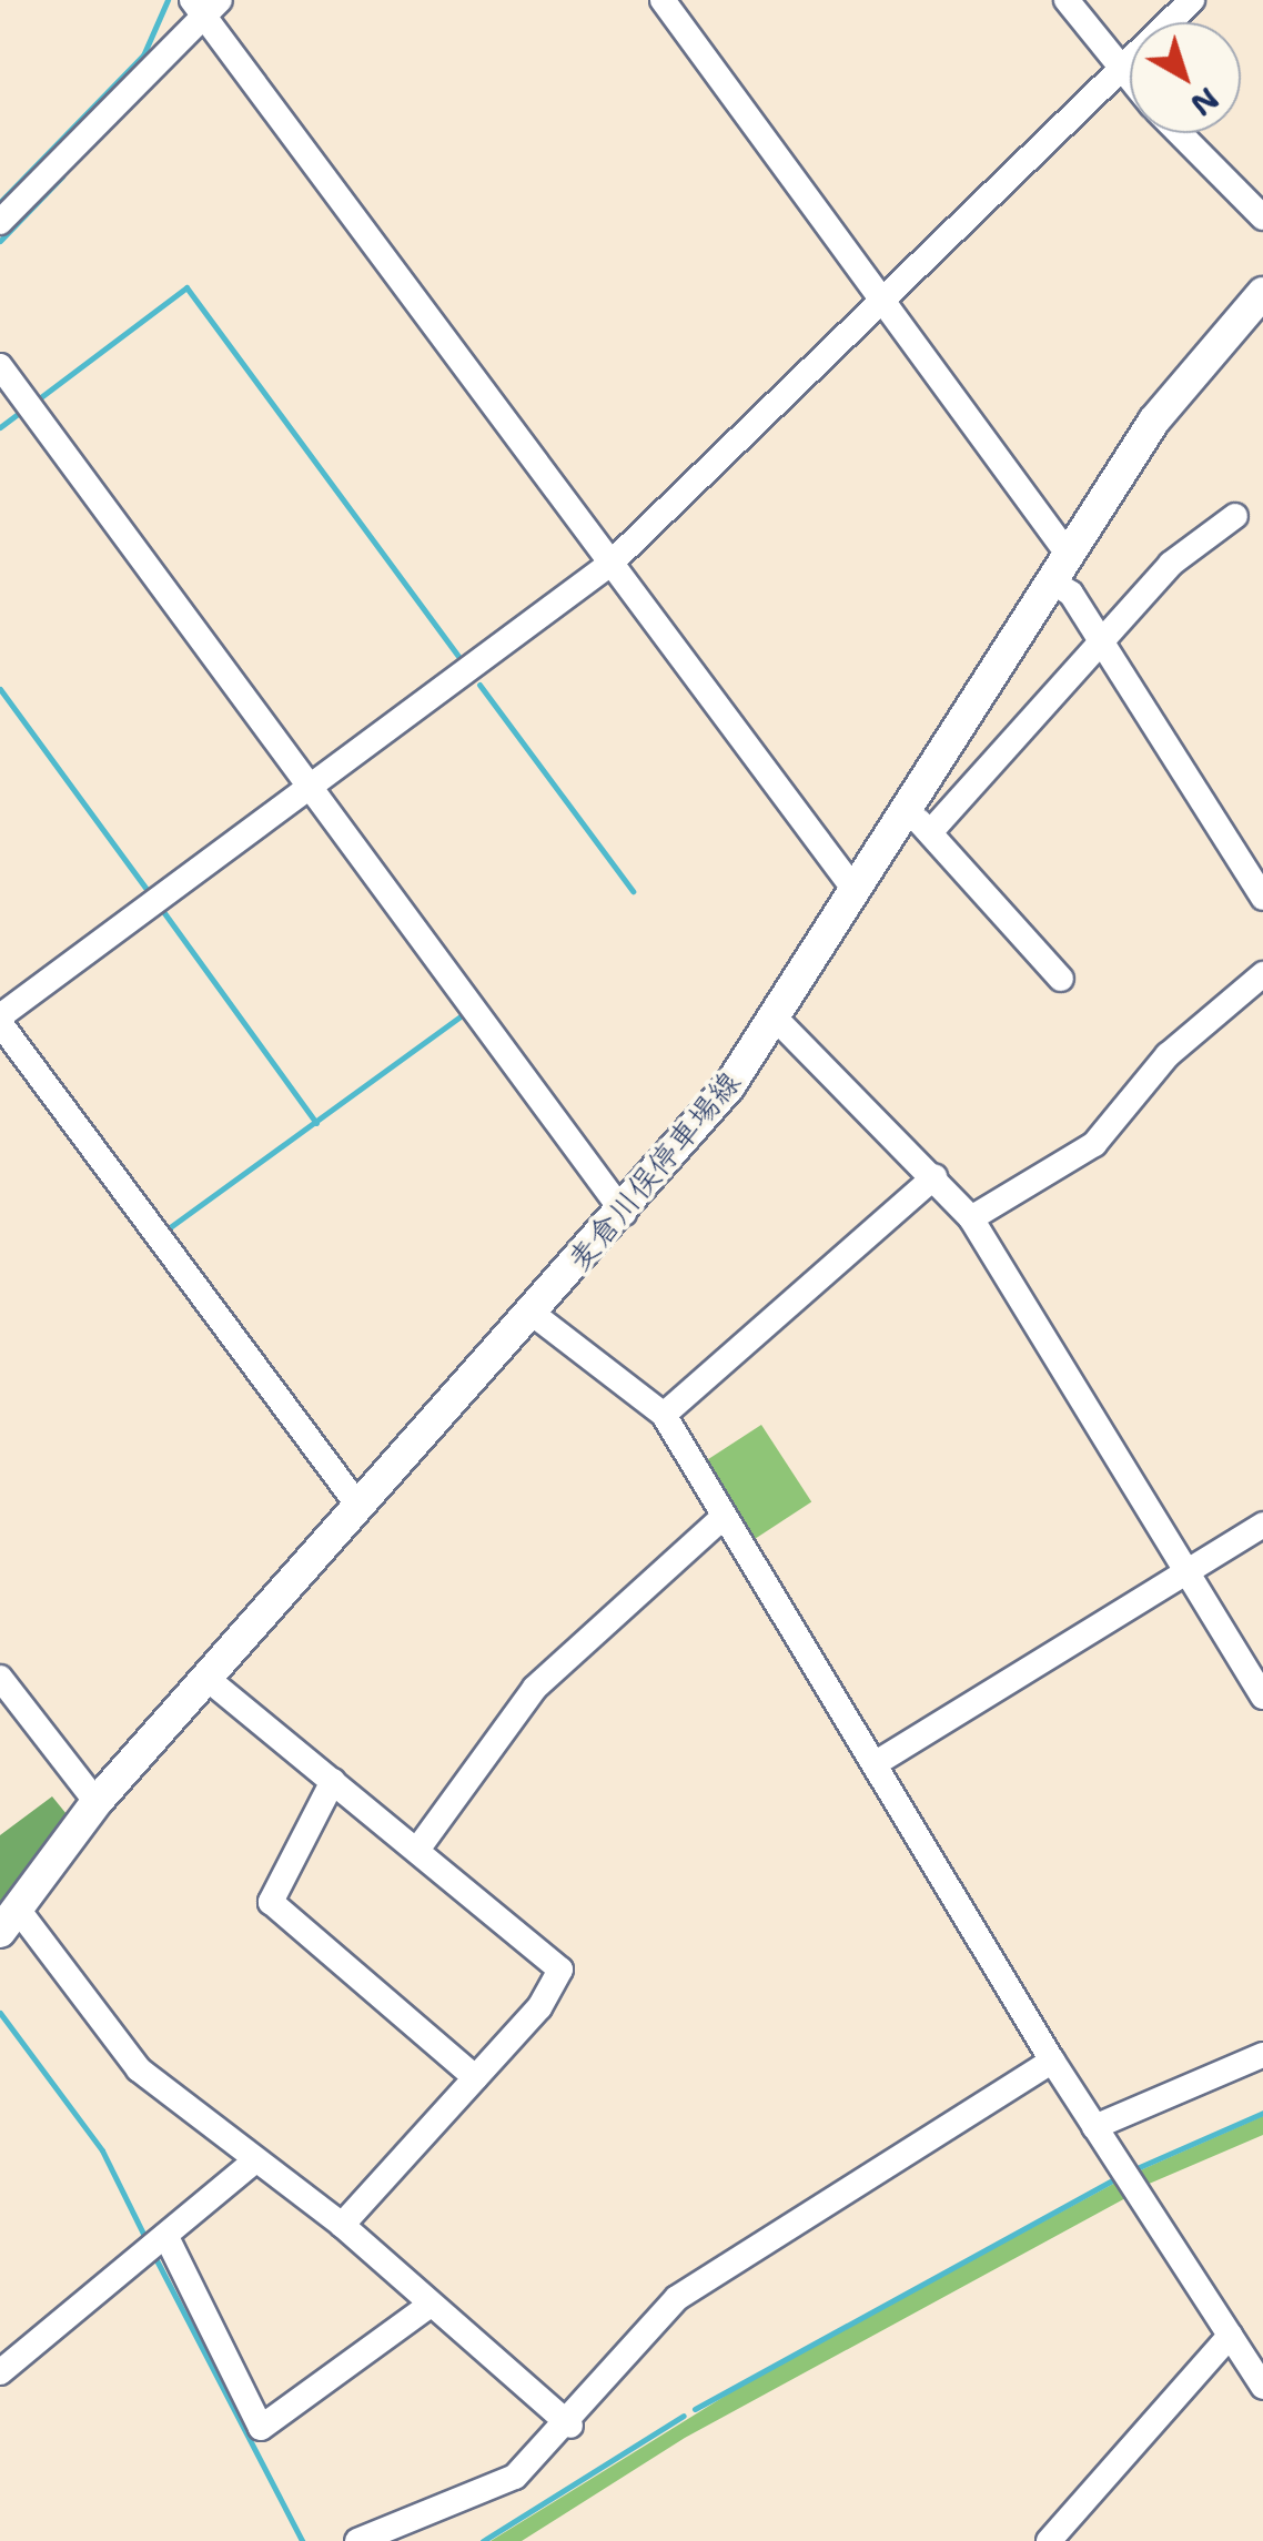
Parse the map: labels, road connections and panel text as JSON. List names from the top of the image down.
{
  "streets": {
    "main road": ["麦倉川俣停車場線"]
  },
  "north": "bottom right"
}
